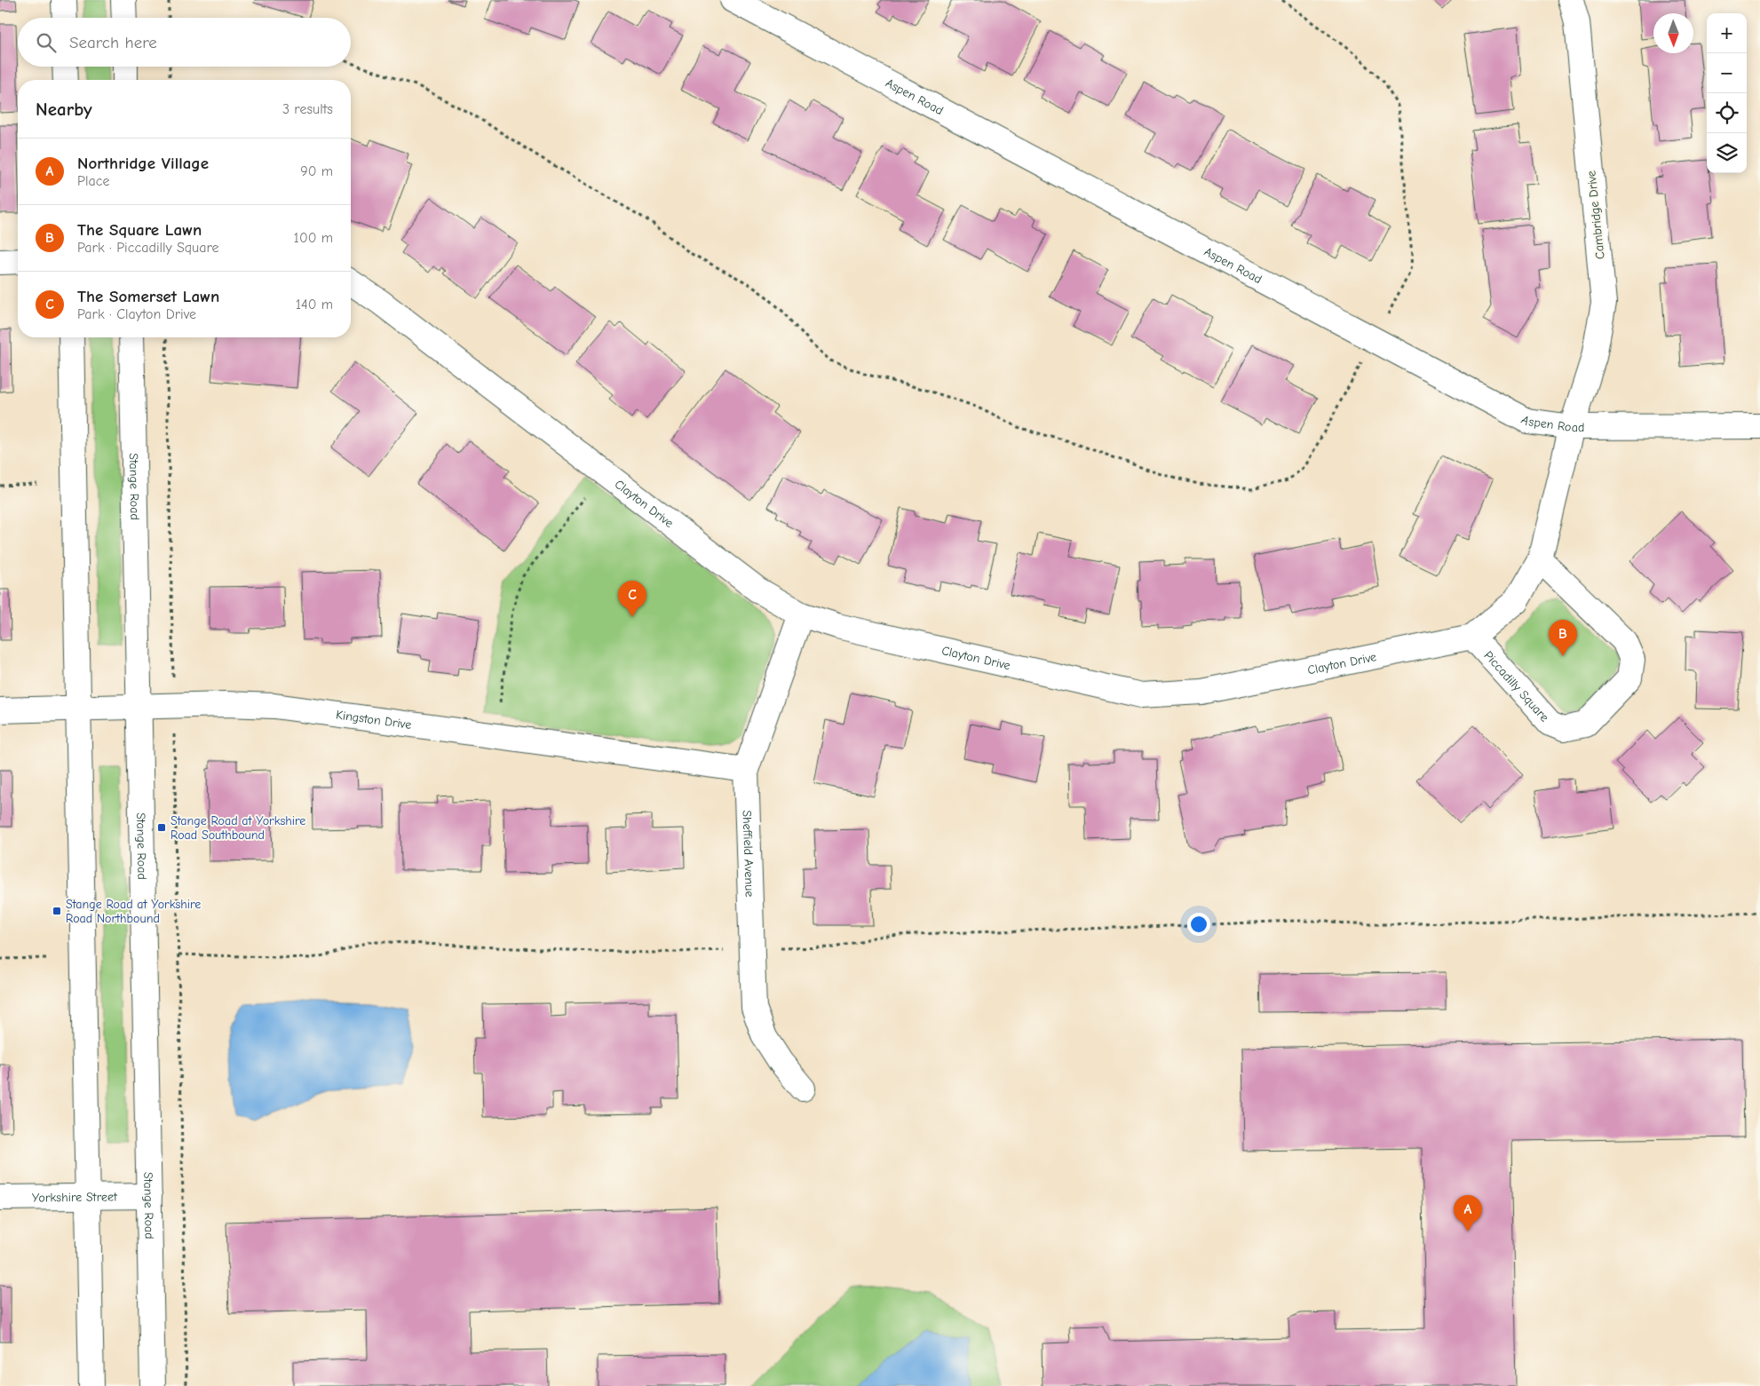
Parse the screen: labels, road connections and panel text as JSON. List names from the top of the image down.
{
  "streets": {
    "street": [
      "Aspen Road",
      "Cambridge Drive",
      "Stange Road",
      "Clayton Drive",
      "Piccadilly Square",
      "Kingston Drive",
      "Sheffield Avenue",
      "Yorkshire Street"
    ]
  },
  "crossings": [
    ["Aspen Road", "Cambridge Drive"],
    ["Aspen Road", "Clayton Drive"],
    ["Cambridge Drive", "Clayton Drive"],
    ["Stange Road", "Kingston Drive"],
    ["Stange Road", "Yorkshire Street"],
    ["Clayton Drive", "Piccadilly Square"],
    ["Clayton Drive", "Sheffield Avenue"],
    ["Kingston Drive", "Sheffield Avenue"]
  ],
  "places": {
    "transit": ["Stange Road at Yorkshire Road Southbound", "Stange Road at Yorkshire Road Northbound"]
  },
  "north": "bottom",
  "page": {
    "map_buttons": ["+", "−"],
    "search": "Search here",
    "heading": ["Nearby", "3 results"],
    "list": [
      {
        "mark": "A",
        "name": "Northridge Village",
        "note": "Place",
        "value": "90 m"
      },
      {
        "mark": "B",
        "name": "The Square Lawn",
        "note": "Park · Piccadilly Square",
        "value": "100 m"
      },
      {
        "mark": "C",
        "name": "The Somerset Lawn",
        "note": "Park · Clayton Drive",
        "value": "140 m"
      }
    ],
    "pins": ["C", "B", "A"]
  }
}
